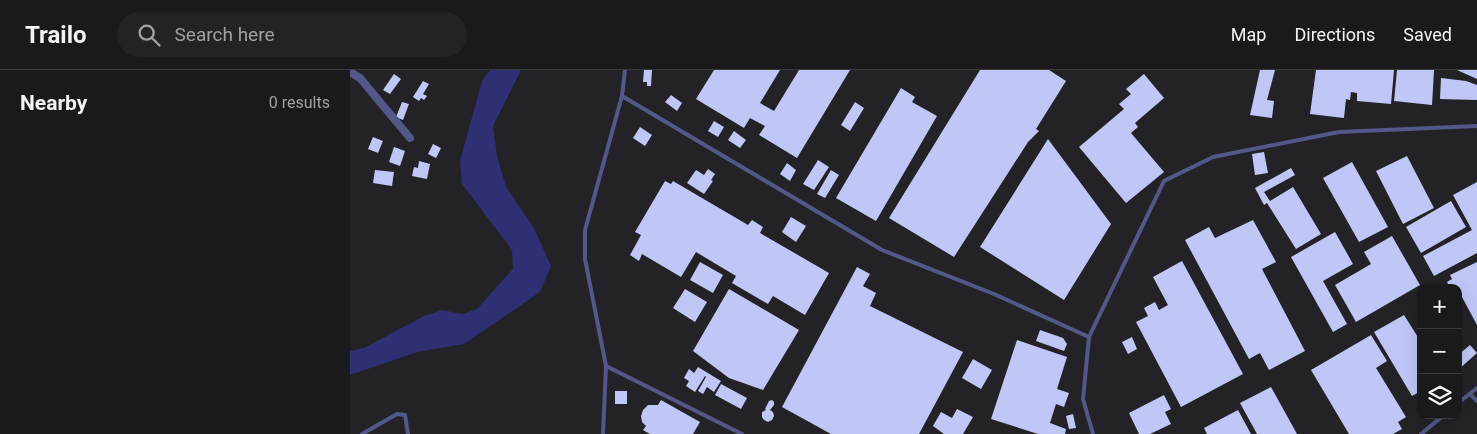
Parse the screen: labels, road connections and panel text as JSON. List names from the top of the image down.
{
  "page": {
    "header": "Trailo",
    "search": "Search here",
    "nav": ["Map", "Directions", "Saved"],
    "heading": ["Nearby", "0 results"],
    "map_buttons": ["+", "−"]
  }
}
